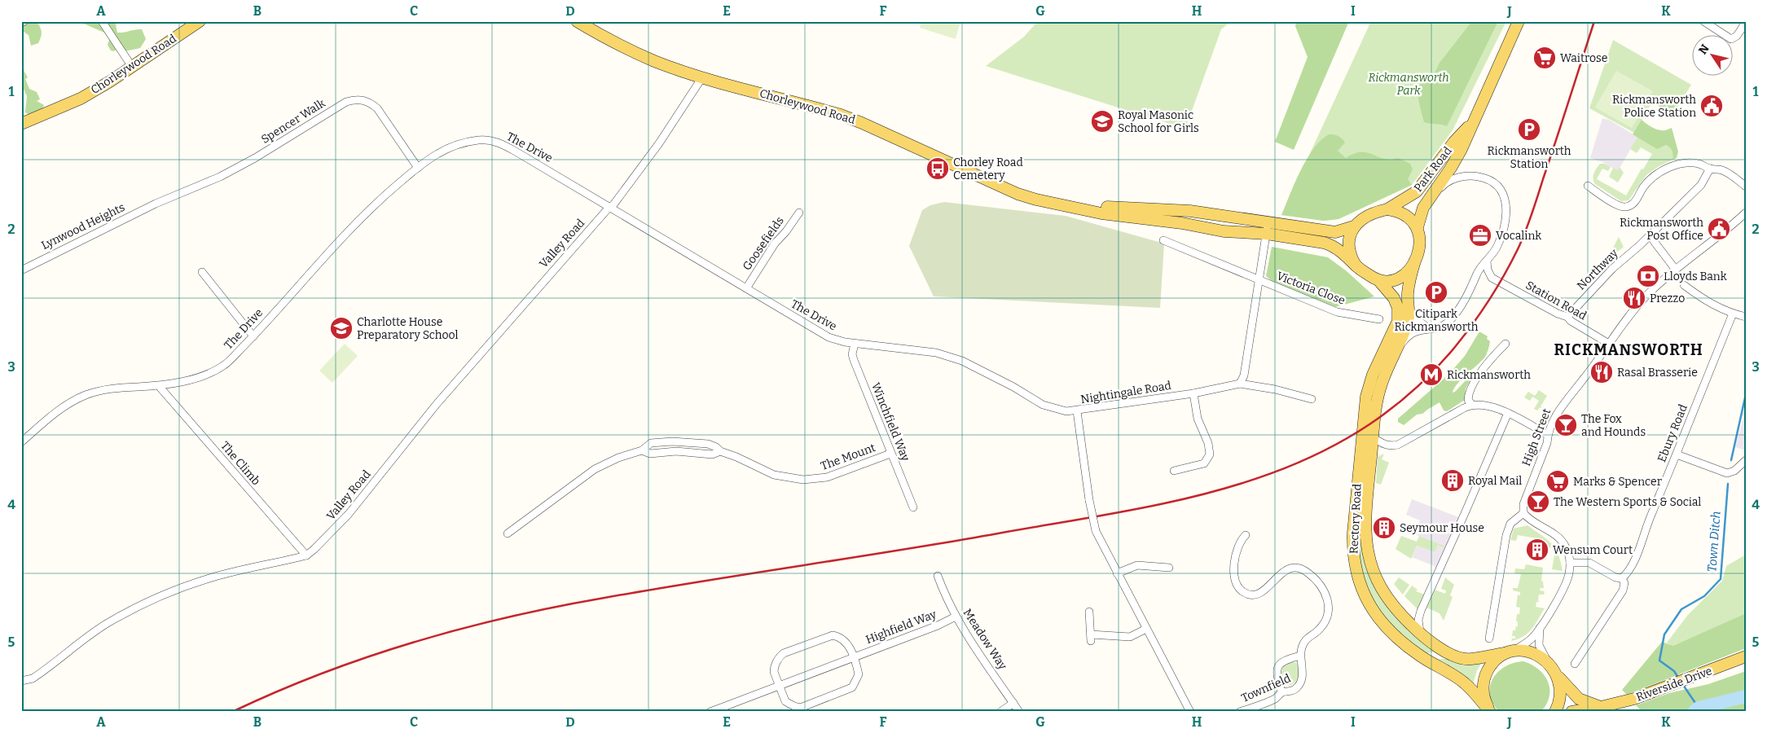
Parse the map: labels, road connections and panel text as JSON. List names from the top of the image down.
{
  "streets": {
    "main road": [
      "Chorleywood Road",
      "Park Road",
      "Rectory Road",
      "Riverside Drive"
    ],
    "street": [
      "Spencer Walk",
      "The Drive",
      "Lynwood Heights",
      "Valley Road",
      "Goosefields",
      "Northway",
      "Victoria Close",
      "Station Road",
      "Nightingale Road",
      "Winchfield Way",
      "Ebury Road",
      "High Street",
      "The Mount",
      "The Climb",
      "Highfield Way",
      "Meadow Way",
      "Townfield"
    ]
  },
  "crossings": [
    ["Chorleywood Road", "Valley Road"],
    ["Spencer Walk", "The Drive"],
    ["Spencer Walk", "Lynwood Heights"],
    ["The Drive", "Valley Road"],
    ["The Drive", "Goosefields"],
    ["The Drive", "Nightingale Road"],
    ["The Drive", "Winchfield Way"],
    ["The Drive", "The Climb"],
    ["Park Road", "Rectory Road"],
    ["Valley Road", "The Climb"],
    ["Northway", "Station Road"],
    ["Station Road", "High Street"],
    ["Winchfield Way", "The Mount"],
    ["Highfield Way", "Meadow Way"]
  ],
  "districts": ["RICKMANSWORTH"],
  "water": ["Town Ditch"],
  "parks": ["Rickmansworth Park"],
  "places": {
    "supermarket": ["Waitrose", "Marks & Spencer"],
    "public building": ["Rickmansworth Police Station", "Rickmansworth Post Office"],
    "school or university": ["Royal Masonic School for Girls", "Charlotte House Preparatory School"],
    "parking": ["Rickmansworth Station", "Citipark Rickmansworth"],
    "bus stop": ["Chorley Road Cemetery"],
    "office": ["Vocalink"],
    "bank": ["Lloyds Bank"],
    "restaurant": ["Prezzo", "Rasal Brasserie"],
    "metro station": ["Rickmansworth"],
    "bar": ["The Fox and Hounds", "The Western Sports & Social"],
    "building": ["Royal Mail", "Seymour House", "Wensum Court"]
  },
  "north": "top left",
  "grid": {
    "columns": [
      "A",
      "B",
      "C",
      "D",
      "E",
      "F",
      "G",
      "H",
      "I",
      "J",
      "K"
    ],
    "rows": [
      "1",
      "2",
      "3",
      "4",
      "5"
    ]
  }
}
